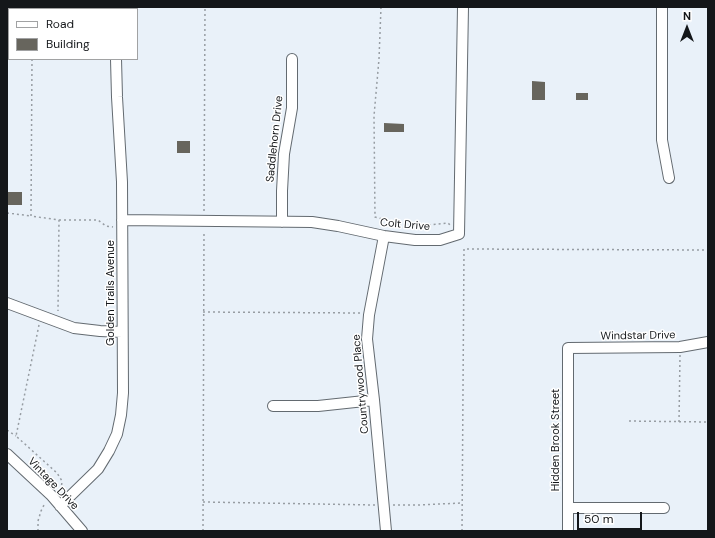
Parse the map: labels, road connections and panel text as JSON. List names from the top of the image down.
{
  "streets": {
    "street": [
      "Saddlehorn Drive",
      "Colt Drive",
      "Golden Trails Avenue",
      "Windstar Drive",
      "Countrywood Place",
      "Hidden Brook Street",
      "Vintage Drive"
    ]
  },
  "crossings": [
    ["Saddlehorn Drive", "Colt Drive"],
    ["Colt Drive", "Golden Trails Avenue"],
    ["Colt Drive", "Countrywood Place"],
    ["Golden Trails Avenue", "Vintage Drive"],
    ["Windstar Drive", "Hidden Brook Street"]
  ],
  "legend": ["Road", "Building"],
  "scale_bar": "50 m",
  "north": "top"
}
